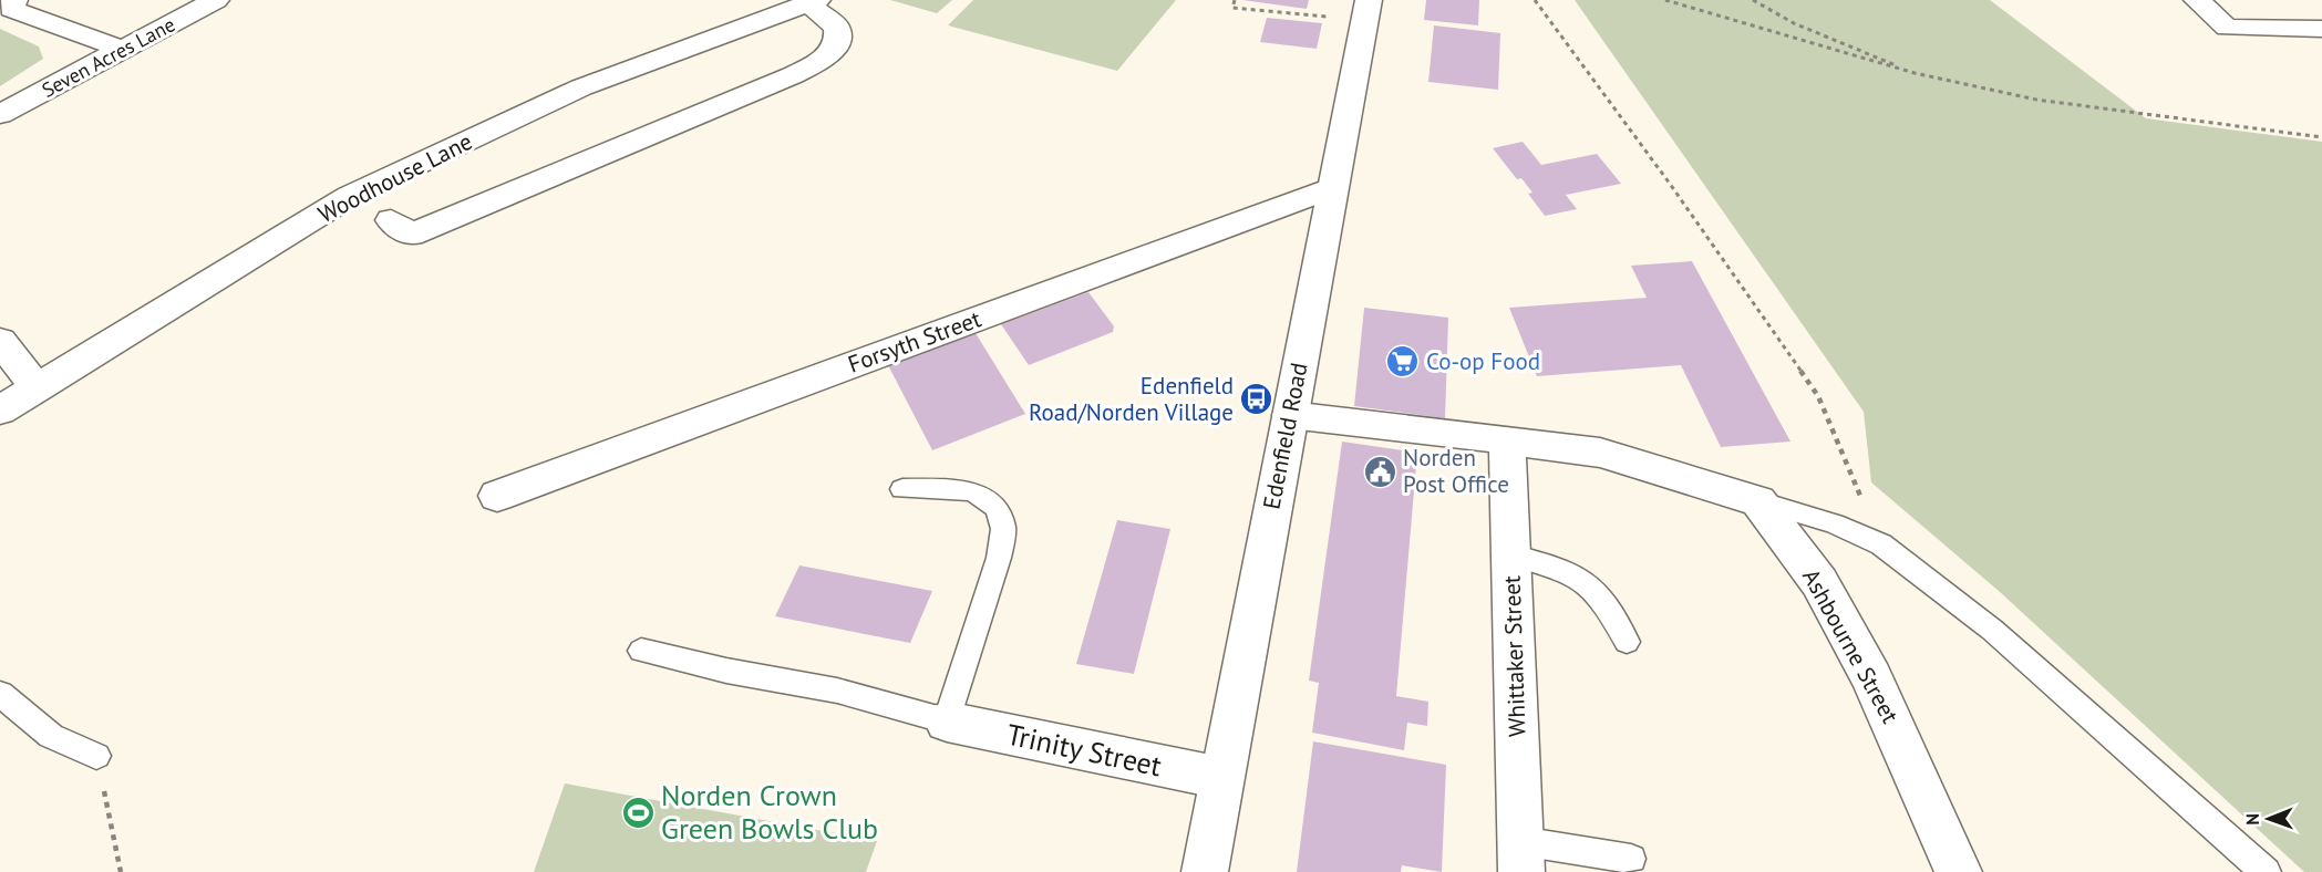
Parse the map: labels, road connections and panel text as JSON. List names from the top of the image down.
{
  "streets": {
    "street": [
      "Seven Acres Lane",
      "Woodhouse Lane",
      "Forsyth Street",
      "Edenfield Road",
      "Ashbourne Street",
      "Whittaker Street",
      "Trinity Street"
    ]
  },
  "crossings": [
    ["Forsyth Street", "Edenfield Road"],
    ["Edenfield Road", "Trinity Street"]
  ],
  "places": {
    "supermarket": ["Co-op Food"],
    "bus stop": ["Edenfield Road/Norden Village"],
    "public building": ["Norden Post Office"],
    "sports": ["Norden Crown Green Bowls Club"]
  },
  "north": "left"
}
